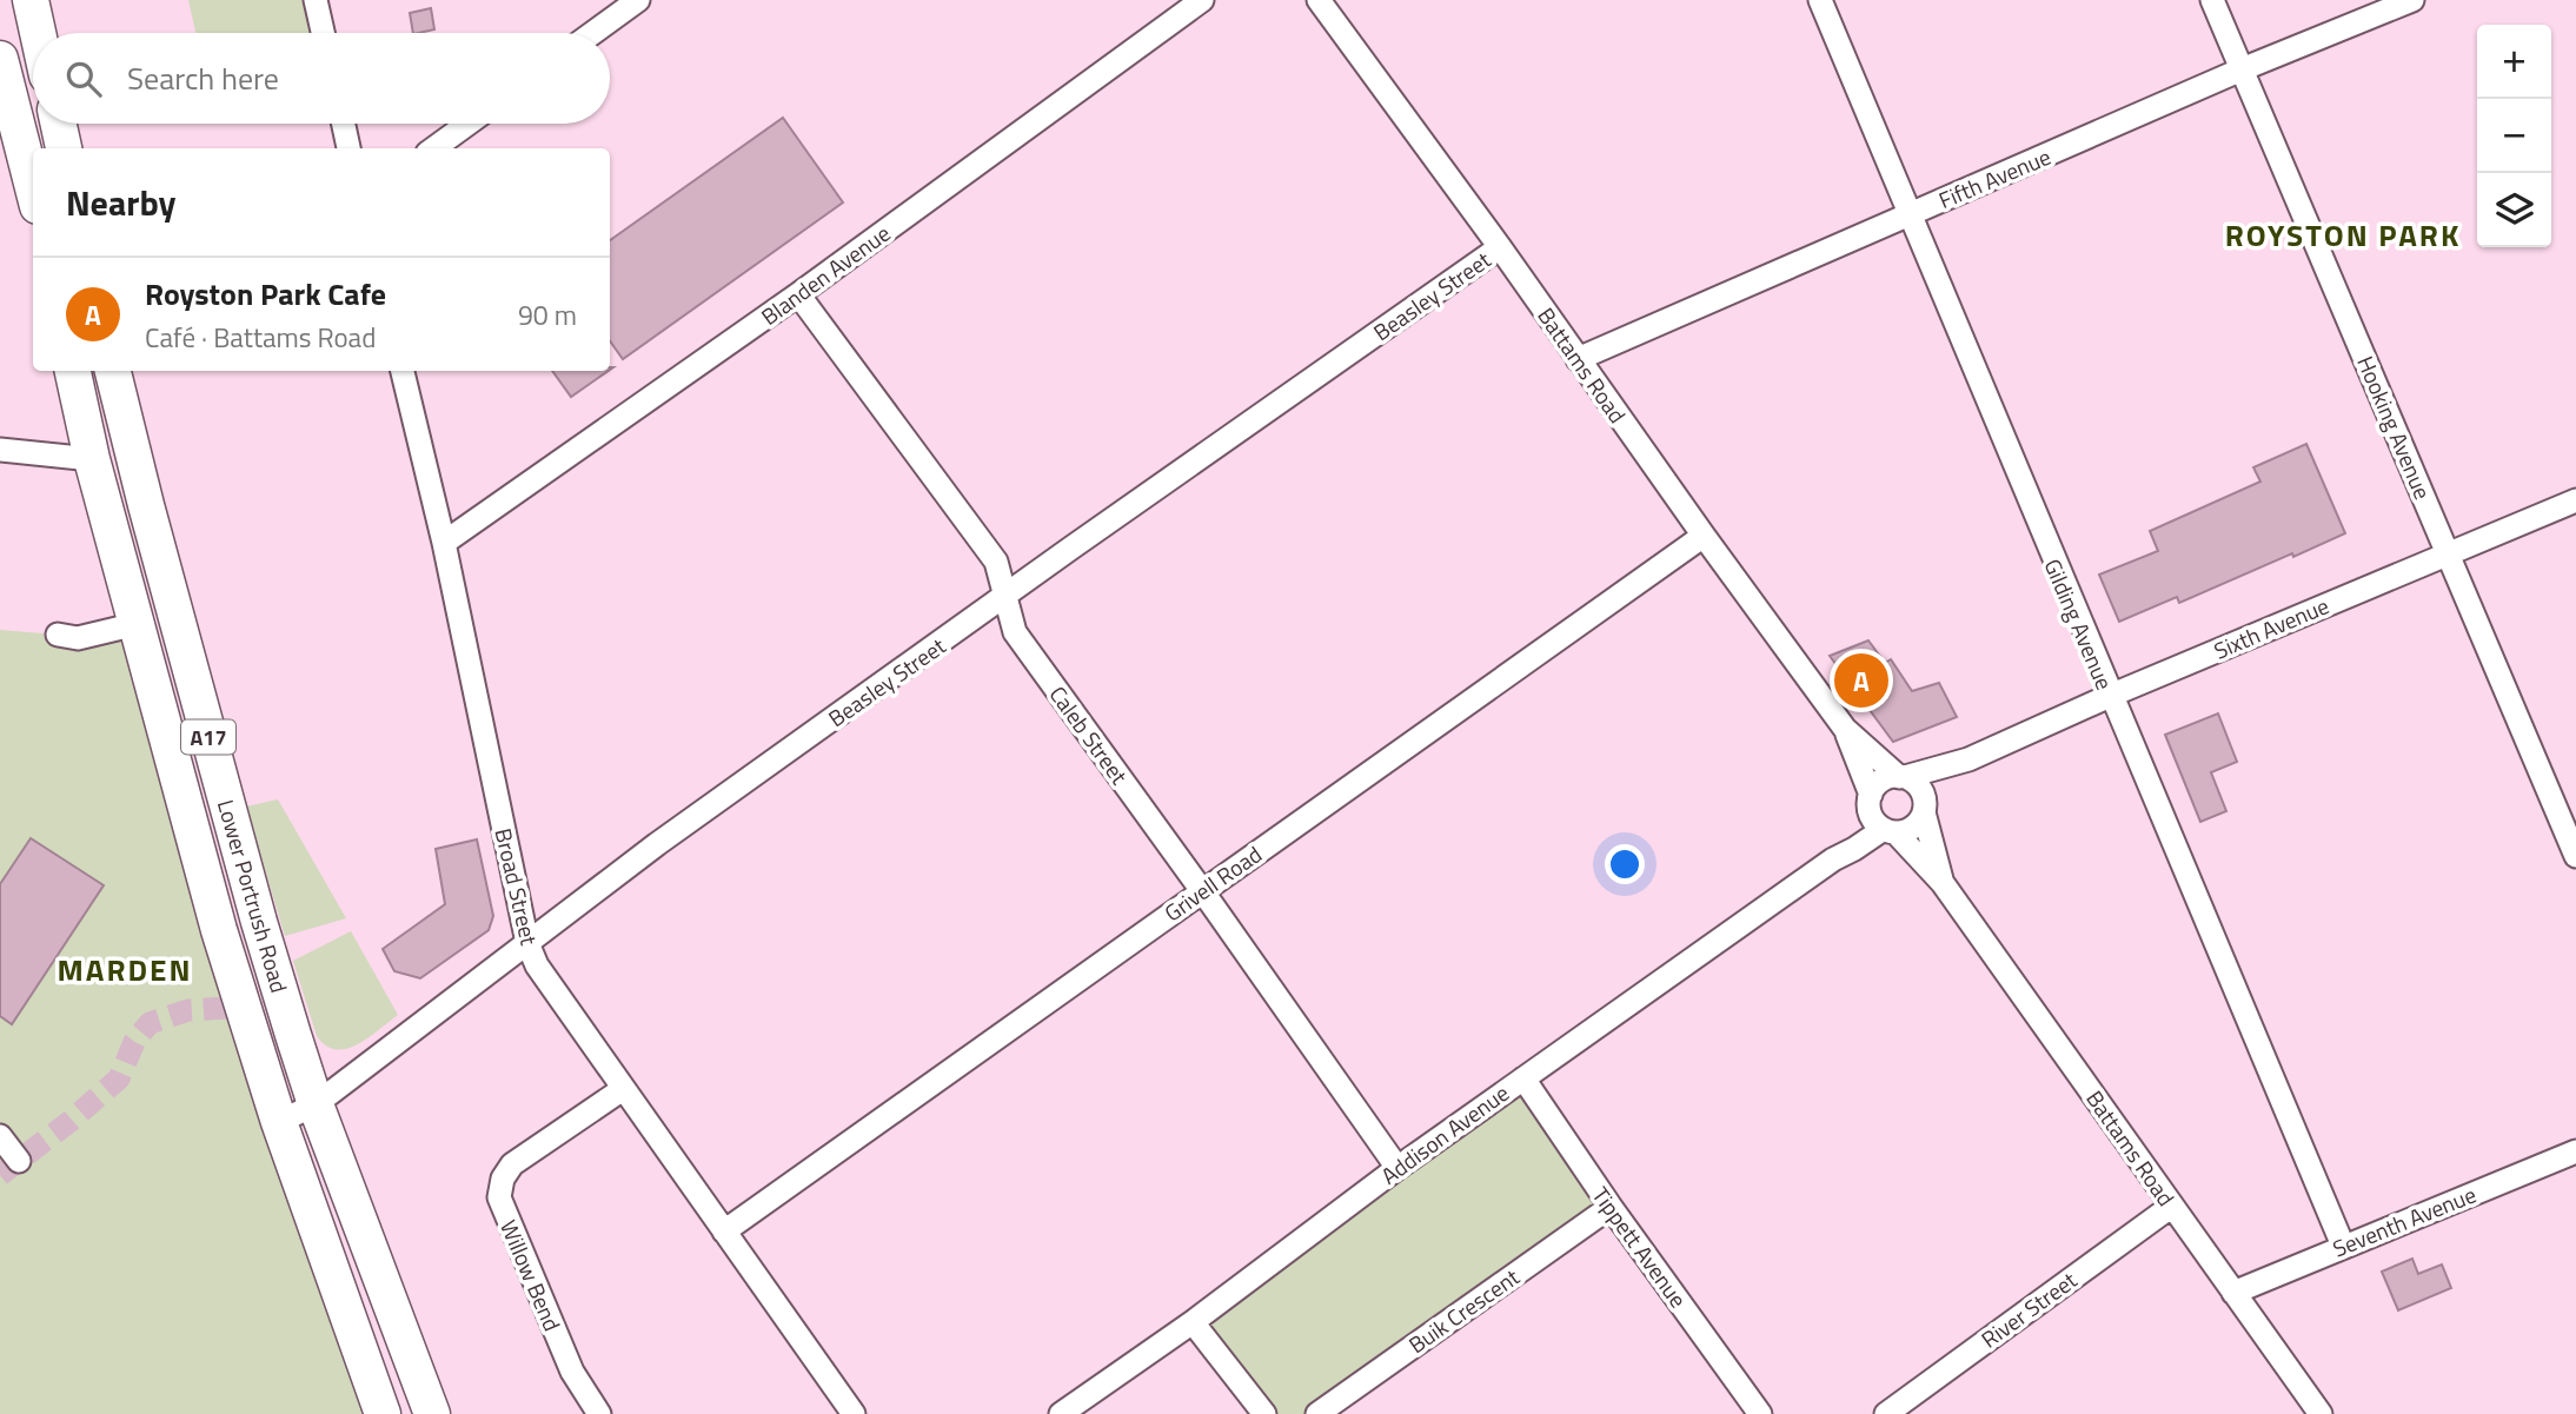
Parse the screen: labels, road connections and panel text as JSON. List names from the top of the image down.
{
  "streets": {
    "highway": ["A17", "Lower Portrush Road"],
    "street": [
      "Fifth Avenue",
      "Blanden Avenue",
      "Beasley Street",
      "Battams Road",
      "Hooking Avenue",
      "Gilding Avenue",
      "Sixth Avenue",
      "Caleb Street",
      "Grivell Road",
      "Broad Street",
      "Addison Avenue",
      "Seventh Avenue",
      "Tippett Avenue",
      "Willow Bend",
      "River Street",
      "Buik Crescent"
    ]
  },
  "crossings": [
    ["Fifth Avenue", "Battams Road"],
    ["Fifth Avenue", "Hooking Avenue"],
    ["Fifth Avenue", "Gilding Avenue"],
    ["Blanden Avenue", "Caleb Street"],
    ["Blanden Avenue", "Broad Street"],
    ["Beasley Street", "Battams Road"],
    ["Beasley Street", "Caleb Street"],
    ["Beasley Street", "Broad Street"],
    ["Beasley Street", "Lower Portrush Road"],
    ["Battams Road", "Sixth Avenue"],
    ["Battams Road", "Grivell Road"],
    ["Battams Road", "Addison Avenue"],
    ["Battams Road", "Seventh Avenue"],
    ["Battams Road", "River Street"],
    ["Hooking Avenue", "Sixth Avenue"],
    ["Gilding Avenue", "Sixth Avenue"],
    ["Gilding Avenue", "Seventh Avenue"],
    ["Sixth Avenue", "Addison Avenue"],
    ["Caleb Street", "Grivell Road"],
    ["Caleb Street", "Addison Avenue"],
    ["Grivell Road", "Broad Street"],
    ["Broad Street", "Willow Bend"],
    ["Addison Avenue", "Tippett Avenue"],
    ["Tippett Avenue", "Buik Crescent"]
  ],
  "districts": ["ROYSTON PARK", "MARDEN"],
  "page": {
    "map_buttons": ["+", "−"],
    "search": "Search here",
    "heading": "Nearby",
    "list": [
      {
        "mark": "A",
        "name": "Royston Park Cafe",
        "note": "Café · Battams Road",
        "value": "90 m"
      }
    ],
    "pins": "A"
  }
}
